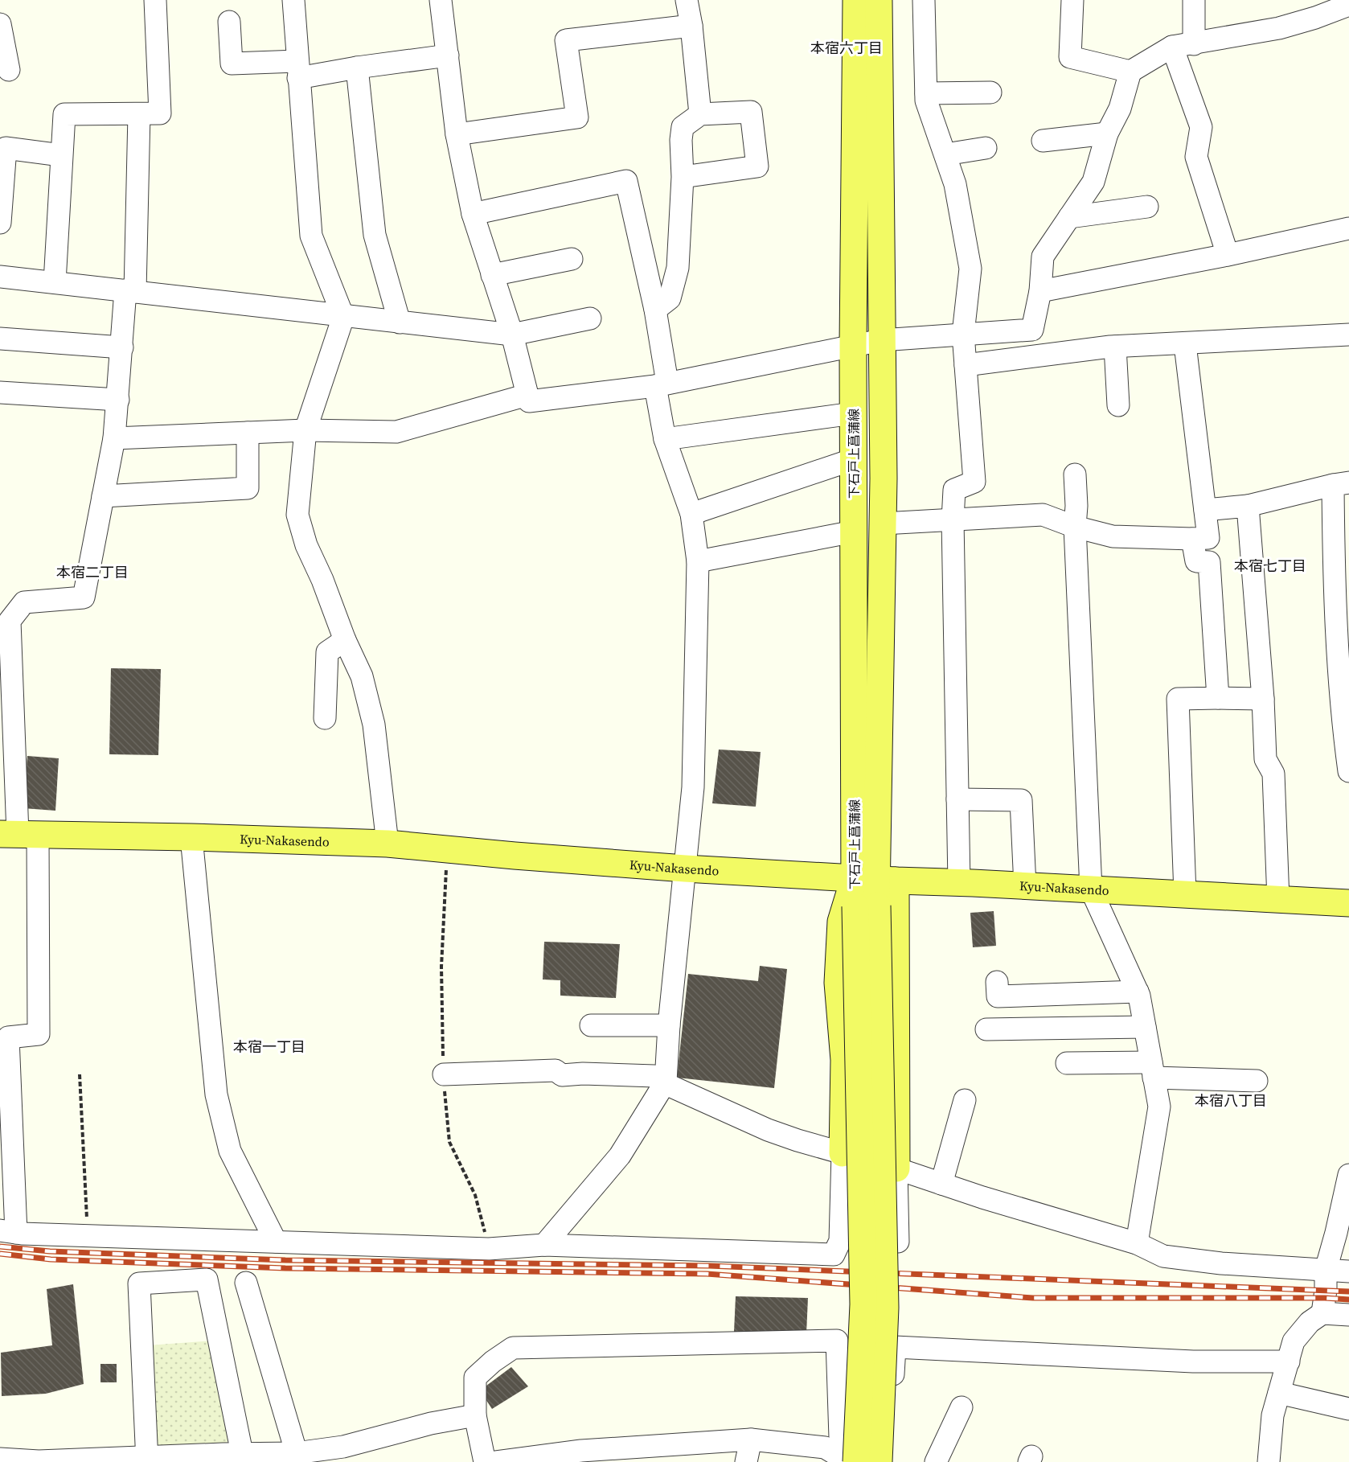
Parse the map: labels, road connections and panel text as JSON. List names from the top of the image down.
{
  "streets": {
    "main road": ["下石戸上菖蒲線", "Kyu-Nakasendo"]
  },
  "crossings": [
    ["下石戸上菖蒲線", "Kyu-Nakasendo"]
  ],
  "districts": [
    "本宿六丁目",
    "本宿七丁目",
    "本宿二丁目",
    "本宿一丁目",
    "本宿八丁目"
  ]
}
